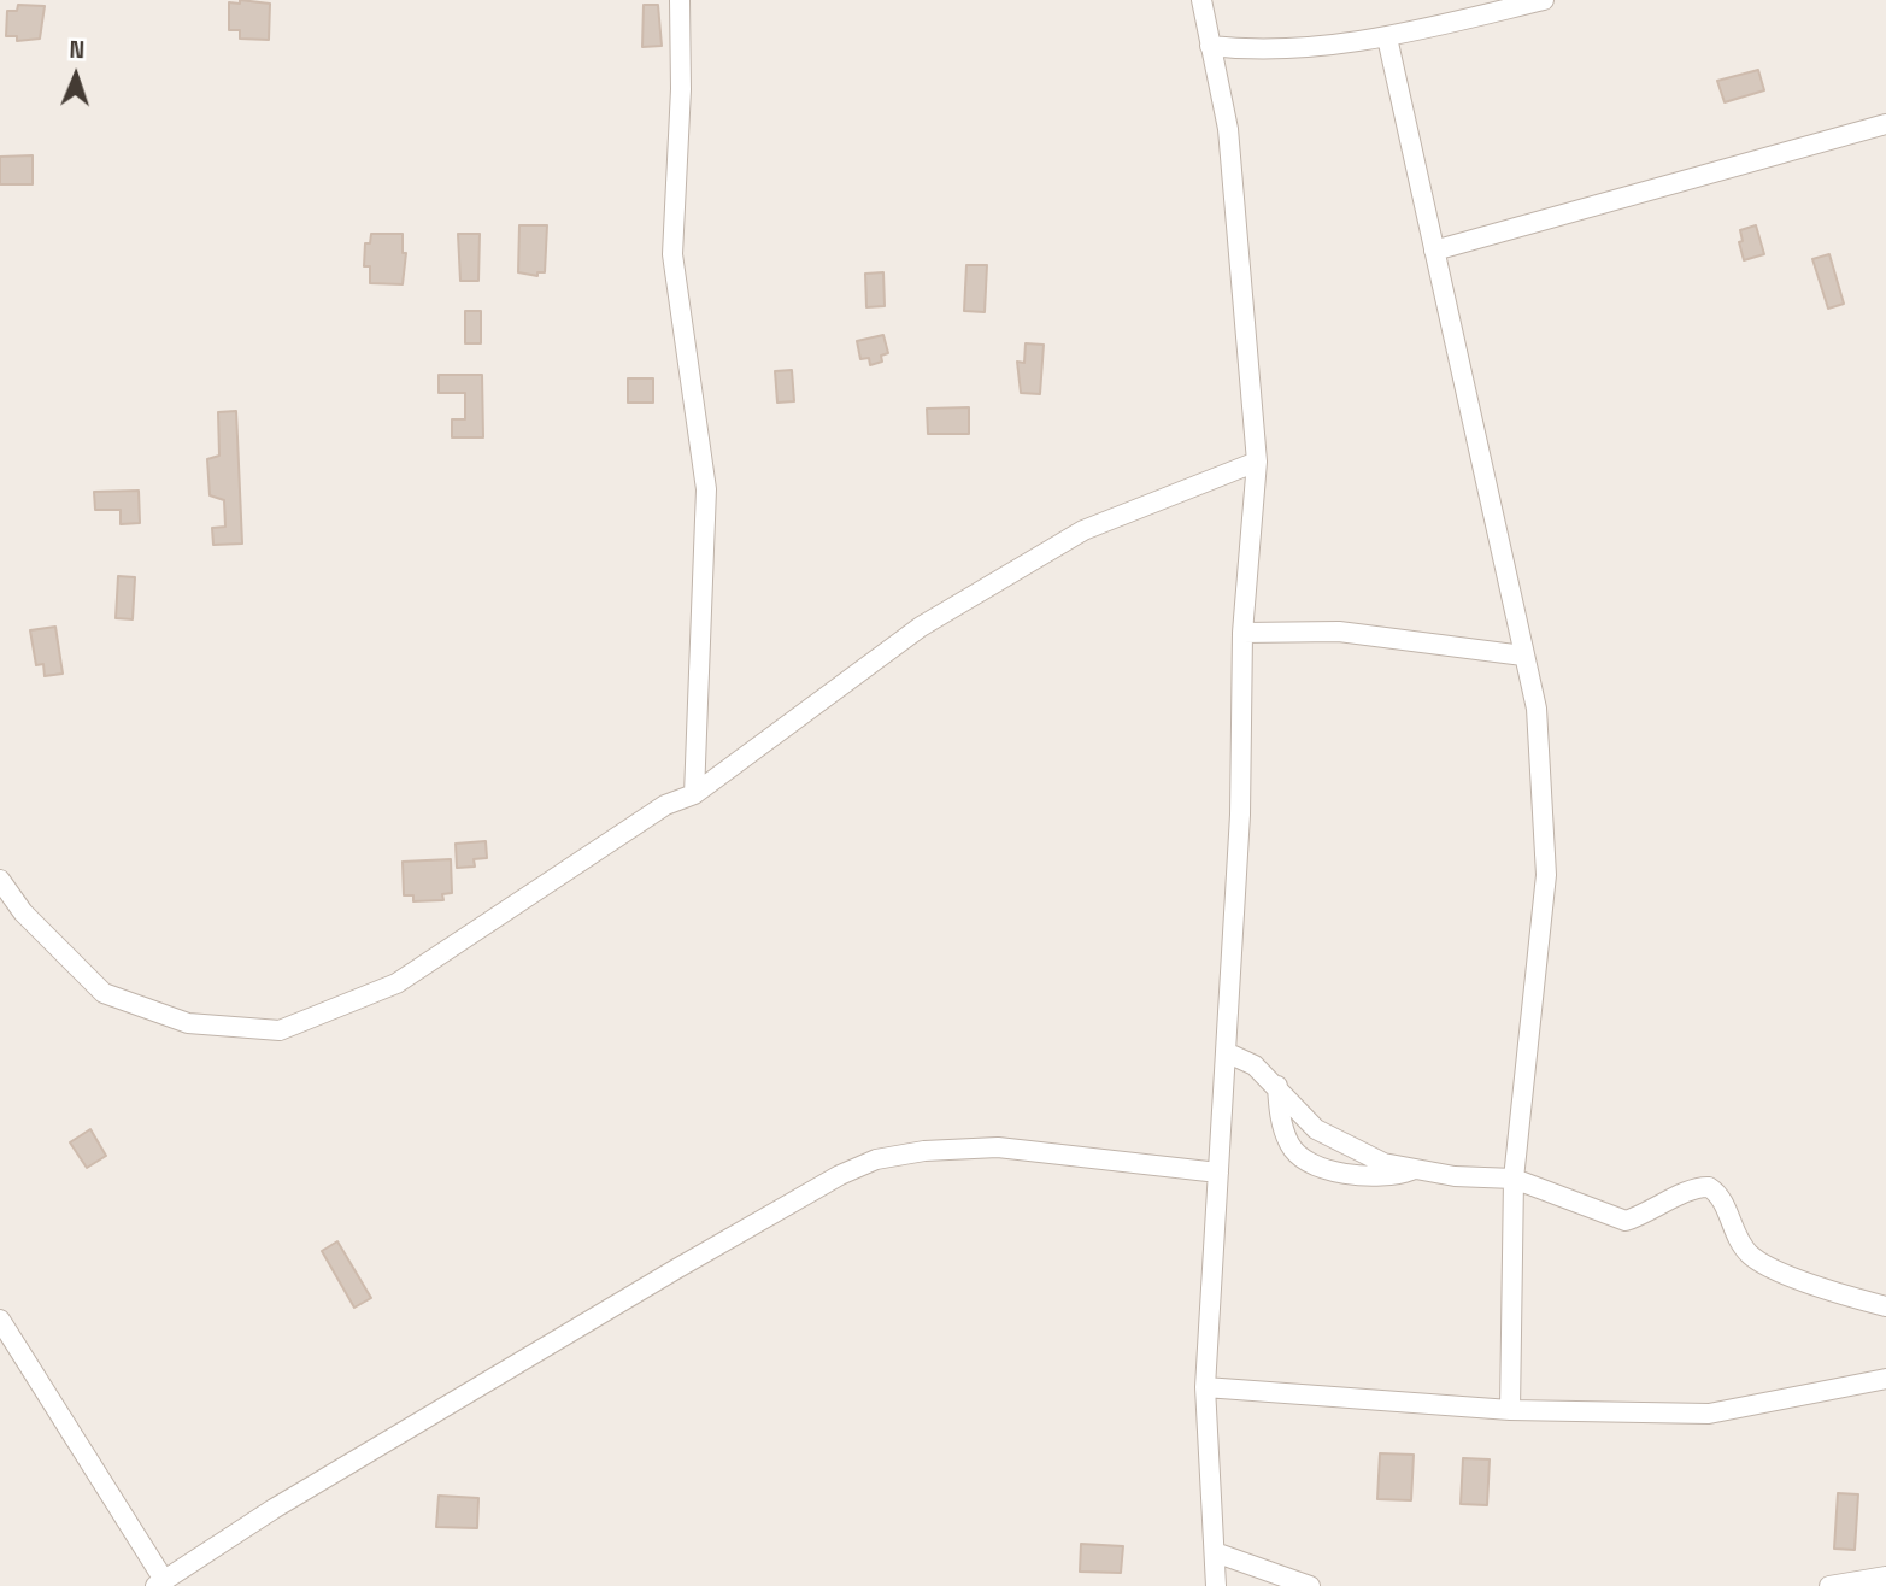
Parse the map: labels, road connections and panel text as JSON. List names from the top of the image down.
{
  "north": "top"
}
